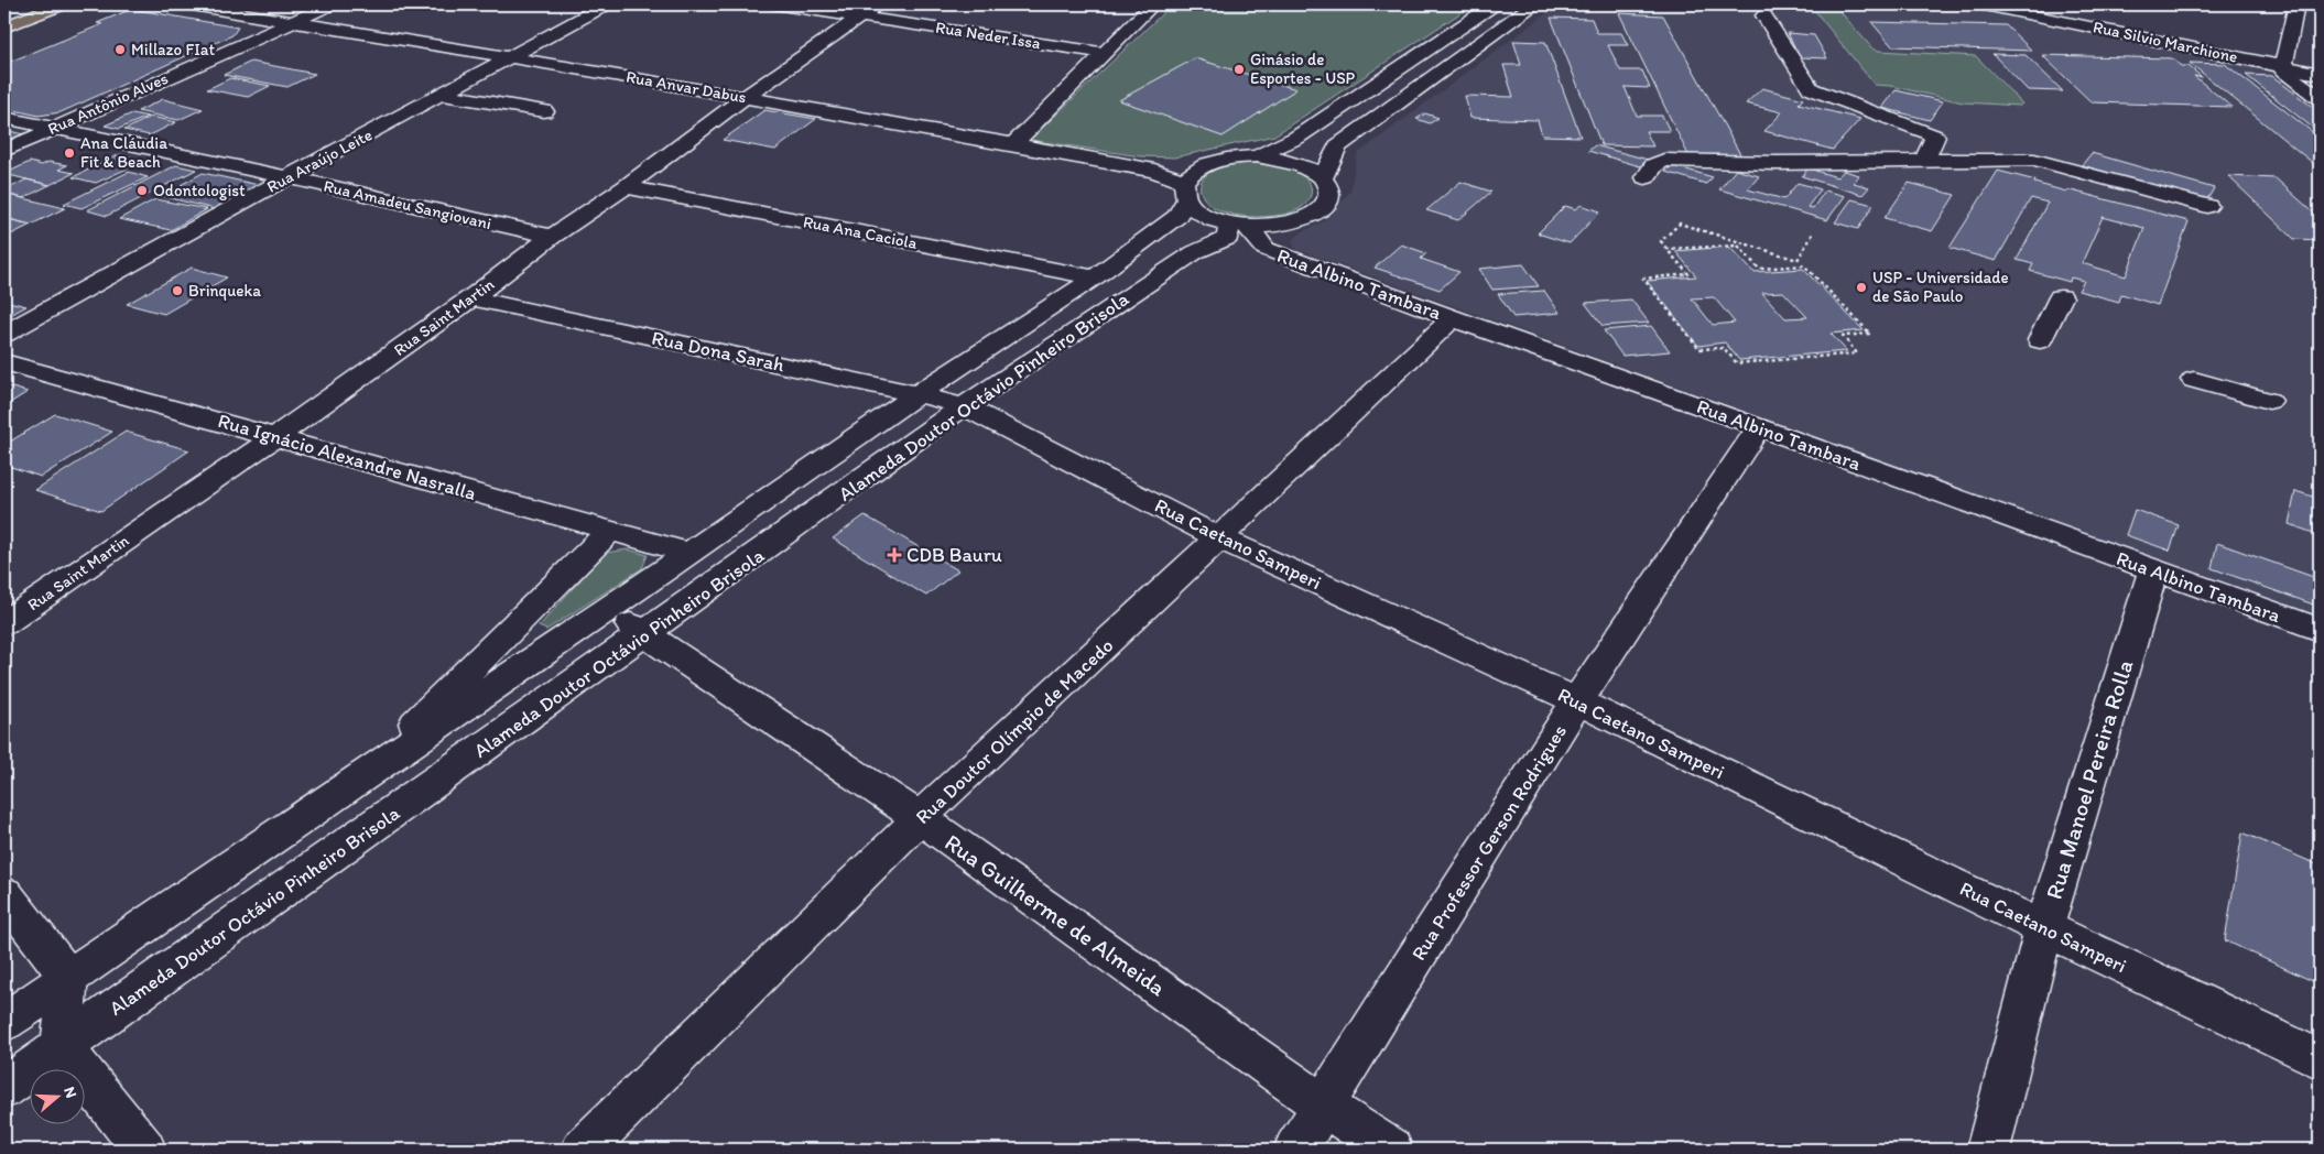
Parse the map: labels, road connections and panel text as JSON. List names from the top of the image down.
{
  "streets": {
    "street": [
      "Rua Neder Issa",
      "Rua Silvio Marchione",
      "Rua Anvar Dabus",
      "Rua Antônio Alves",
      "Rua Araújo Leite",
      "Rua Amadeu Sangiovani",
      "Rua Ana Caciola",
      "Rua Albino Tambara",
      "Rua Saint Martin",
      "Rua Dona Sarah",
      "Alameda Doutor Octávio Pinheiro Brisola",
      "Rua Ignácio Alexandre Nasralla",
      "Rua Caetano Samperi",
      "Rua Doutor Olímpio de Macedo",
      "Rua Manoel Pereira Rolla",
      "Rua Professor Gerson Rodrigues",
      "Rua Guilherme de Almeida"
    ]
  },
  "crossings": [
    ["Rua Neder Issa", "Rua Saint Martin"],
    ["Rua Anvar Dabus", "Rua Antônio Alves"],
    ["Rua Anvar Dabus", "Rua Araújo Leite"],
    ["Rua Anvar Dabus", "Rua Saint Martin"],
    ["Rua Anvar Dabus", "Alameda Doutor Octávio Pinheiro Brisola"],
    ["Rua Antônio Alves", "Rua Amadeu Sangiovani"],
    ["Rua Araújo Leite", "Rua Amadeu Sangiovani"],
    ["Rua Amadeu Sangiovani", "Rua Saint Martin"],
    ["Rua Ana Caciola", "Rua Saint Martin"],
    ["Rua Ana Caciola", "Alameda Doutor Octávio Pinheiro Brisola"],
    ["Rua Albino Tambara", "Alameda Doutor Octávio Pinheiro Brisola"],
    ["Rua Albino Tambara", "Rua Doutor Olímpio de Macedo"],
    ["Rua Albino Tambara", "Rua Manoel Pereira Rolla"],
    ["Rua Albino Tambara", "Rua Professor Gerson Rodrigues"],
    ["Rua Saint Martin", "Rua Dona Sarah"],
    ["Rua Saint Martin", "Rua Ignácio Alexandre Nasralla"],
    ["Rua Dona Sarah", "Alameda Doutor Octávio Pinheiro Brisola"],
    ["Rua Dona Sarah", "Rua Caetano Samperi"],
    ["Alameda Doutor Octávio Pinheiro Brisola", "Rua Ignácio Alexandre Nasralla"],
    ["Alameda Doutor Octávio Pinheiro Brisola", "Rua Caetano Samperi"],
    ["Alameda Doutor Octávio Pinheiro Brisola", "Rua Guilherme de Almeida"],
    ["Rua Caetano Samperi", "Rua Doutor Olímpio de Macedo"],
    ["Rua Caetano Samperi", "Rua Manoel Pereira Rolla"],
    ["Rua Caetano Samperi", "Rua Professor Gerson Rodrigues"],
    ["Rua Doutor Olímpio de Macedo", "Rua Guilherme de Almeida"],
    ["Rua Professor Gerson Rodrigues", "Rua Guilherme de Almeida"]
  ],
  "places": {
    "other": [
      "Millazo FIat",
      "Ginásio de Esportes - USP",
      "Ana Cláudia Fit & Beach",
      "Odontologist",
      "USP - Universidade de São Paulo",
      "Brinqueka"
    ],
    "health": ["CDB Bauru"]
  },
  "north": "right"
}
